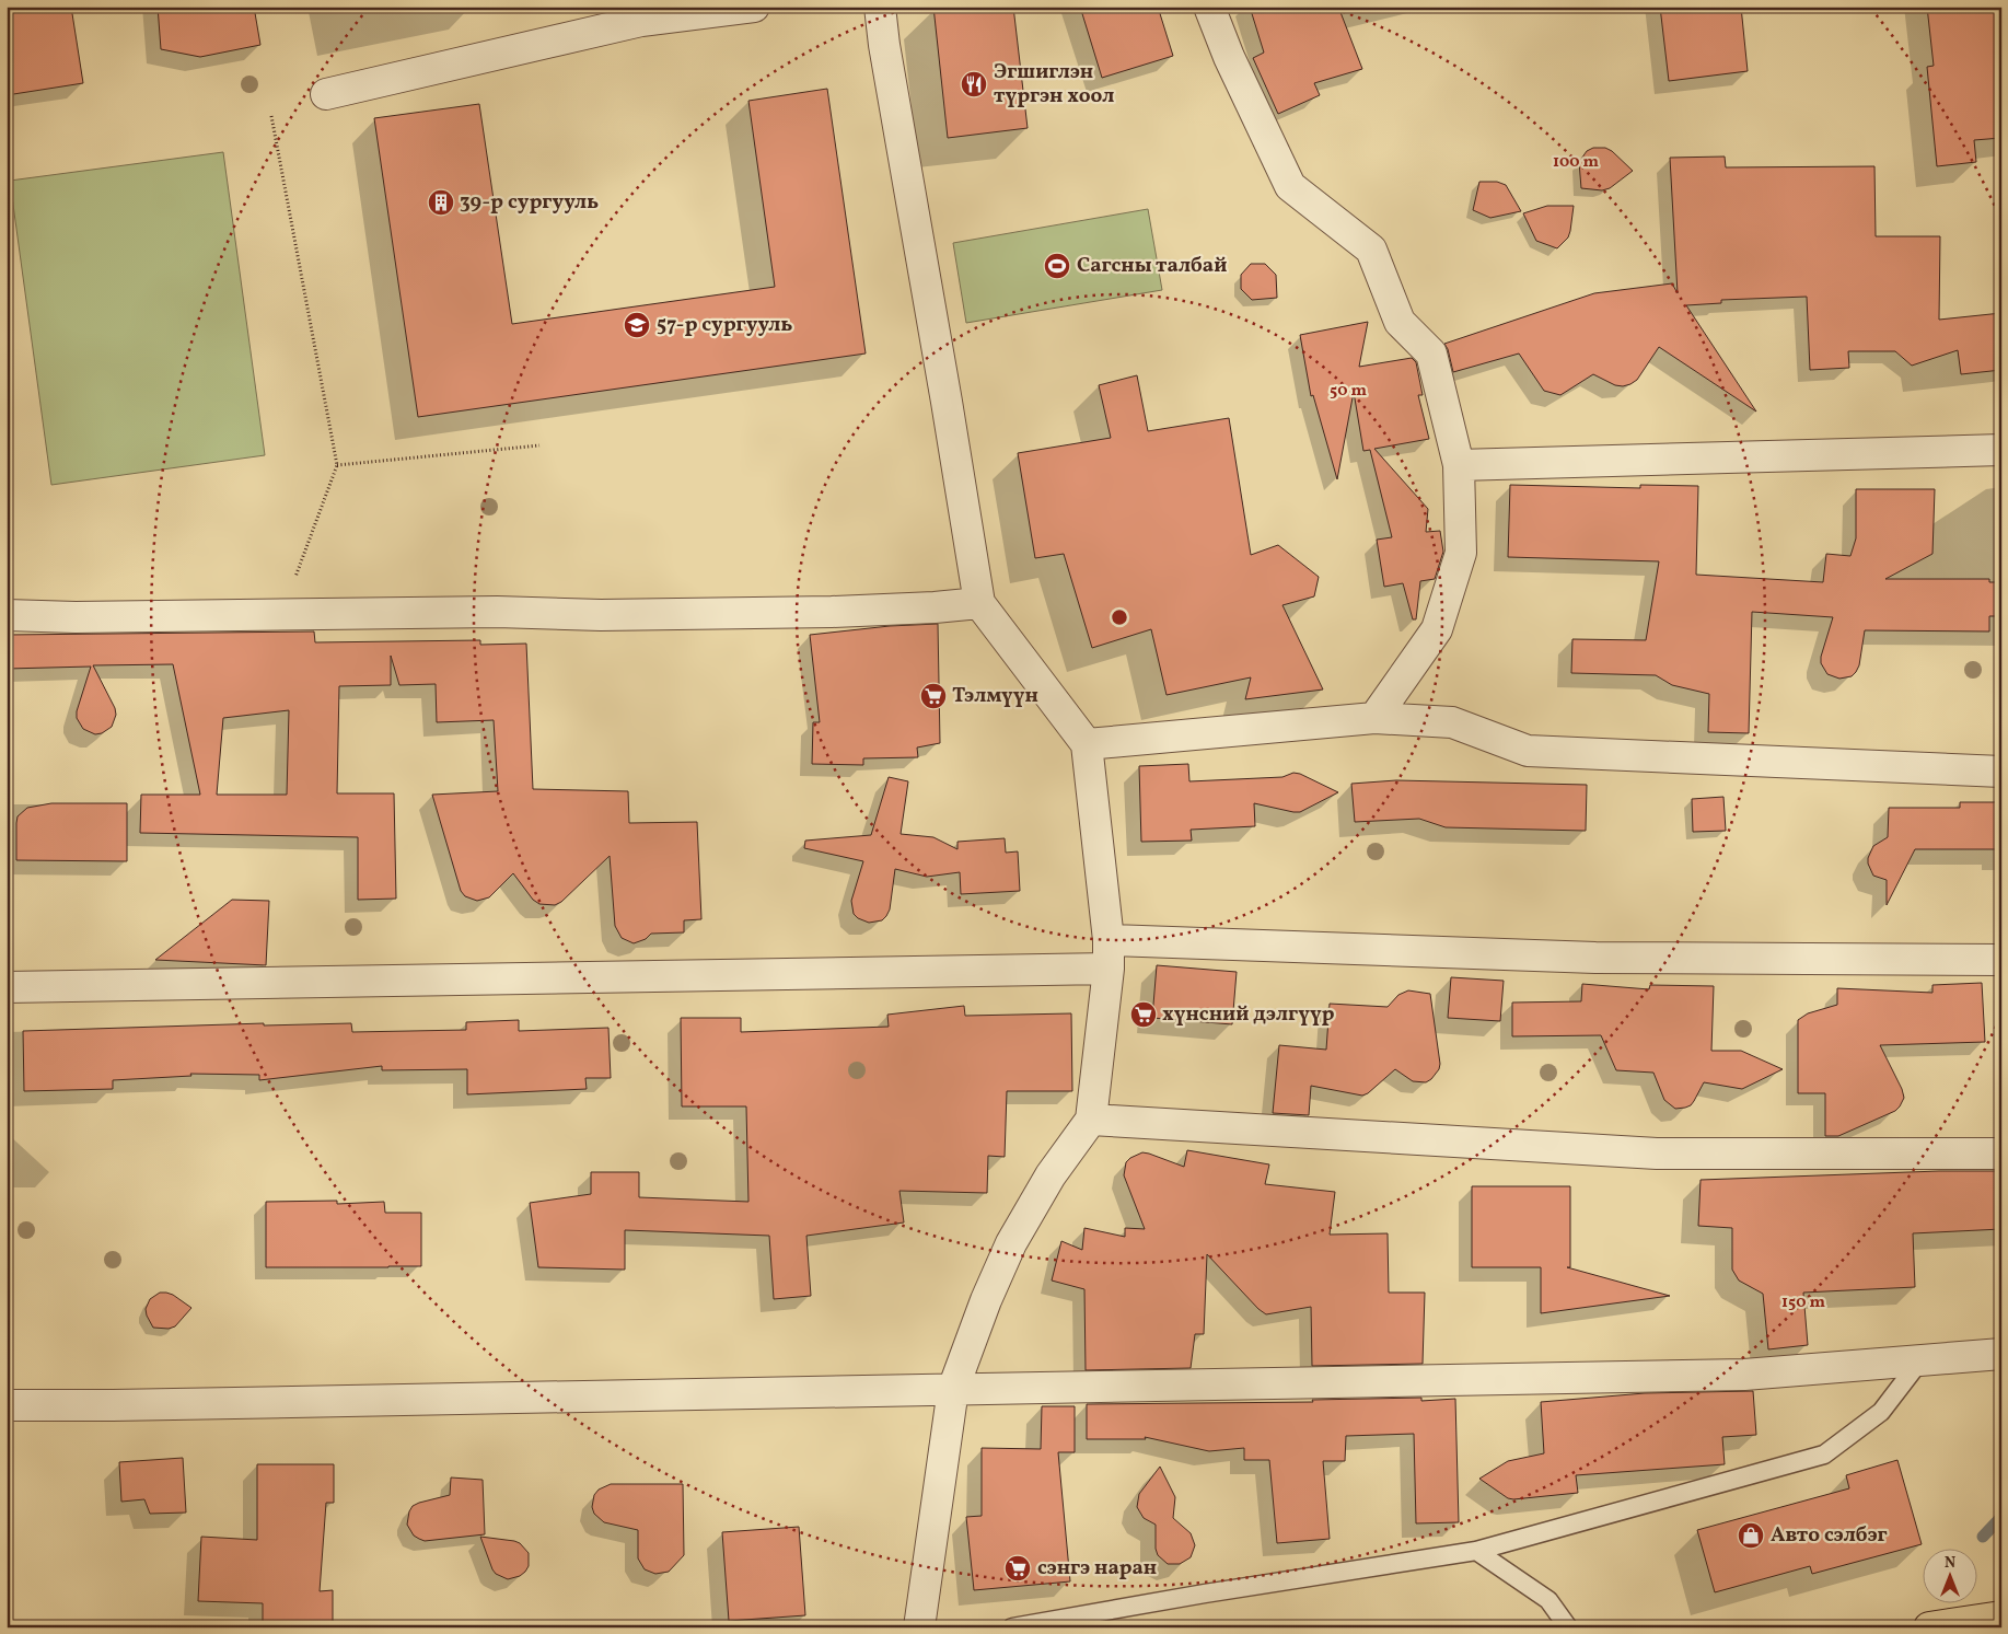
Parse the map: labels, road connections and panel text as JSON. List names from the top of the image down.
{
  "places": {
    "restaurant": ["Эгшиглэн түргэн хоол"],
    "building": ["39-р сургууль"],
    "sports": ["Сагсны талбай"],
    "school or university": ["57-р сургууль"],
    "supermarket": ["Тэлмүүн", "хүнсний дэлгүүр", "сэнгэ наран"],
    "shop": ["Авто сэлбэг"]
  },
  "north": "top",
  "rings": ["100 m", "50 m", "150 m"]
}
